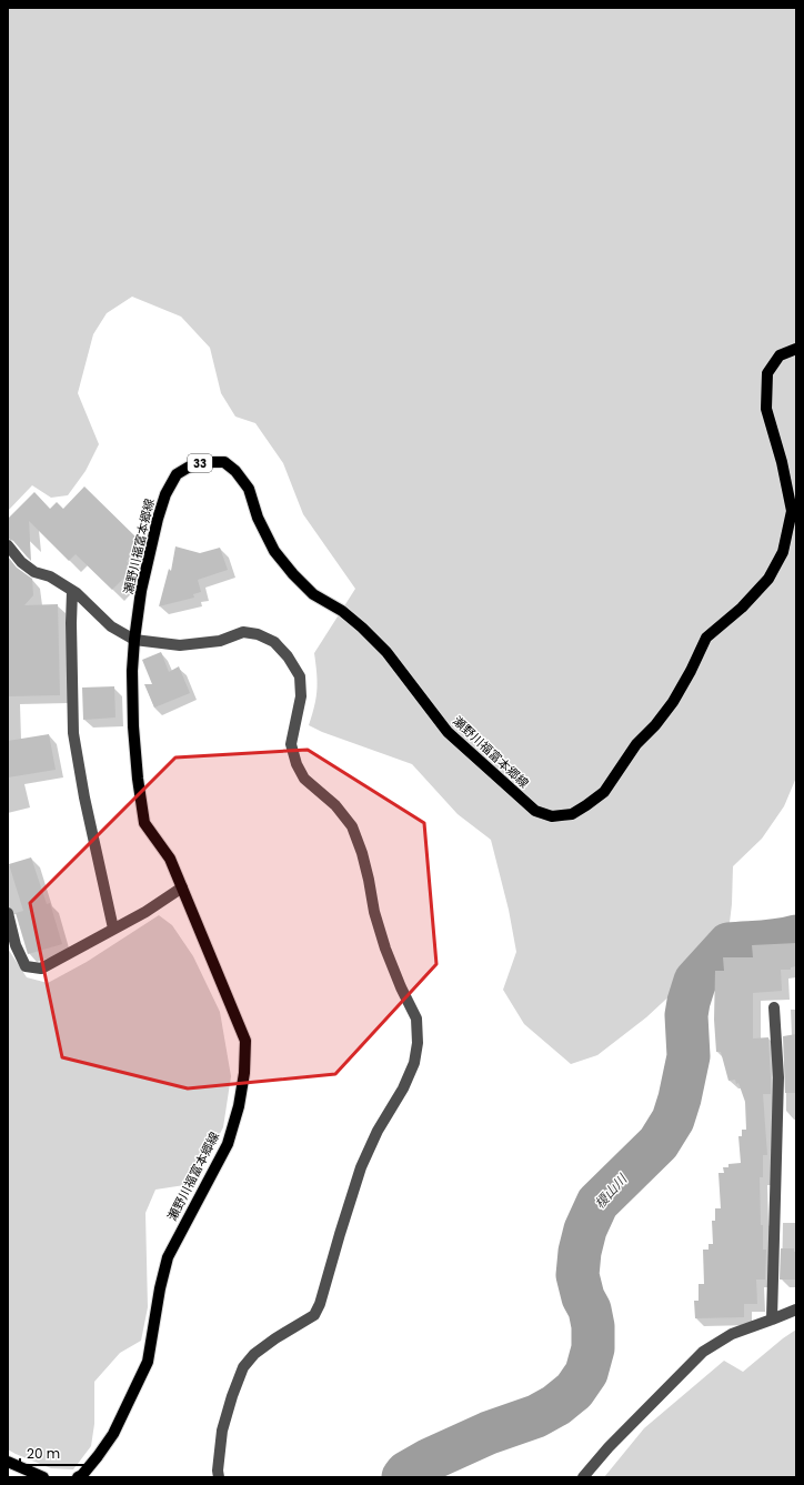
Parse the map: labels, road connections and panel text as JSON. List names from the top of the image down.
{
  "streets": {
    "main road": ["33", "瀬野川福富本郷線"]
  },
  "water": ["榎山川"],
  "scale_bar": "20 m"
}
